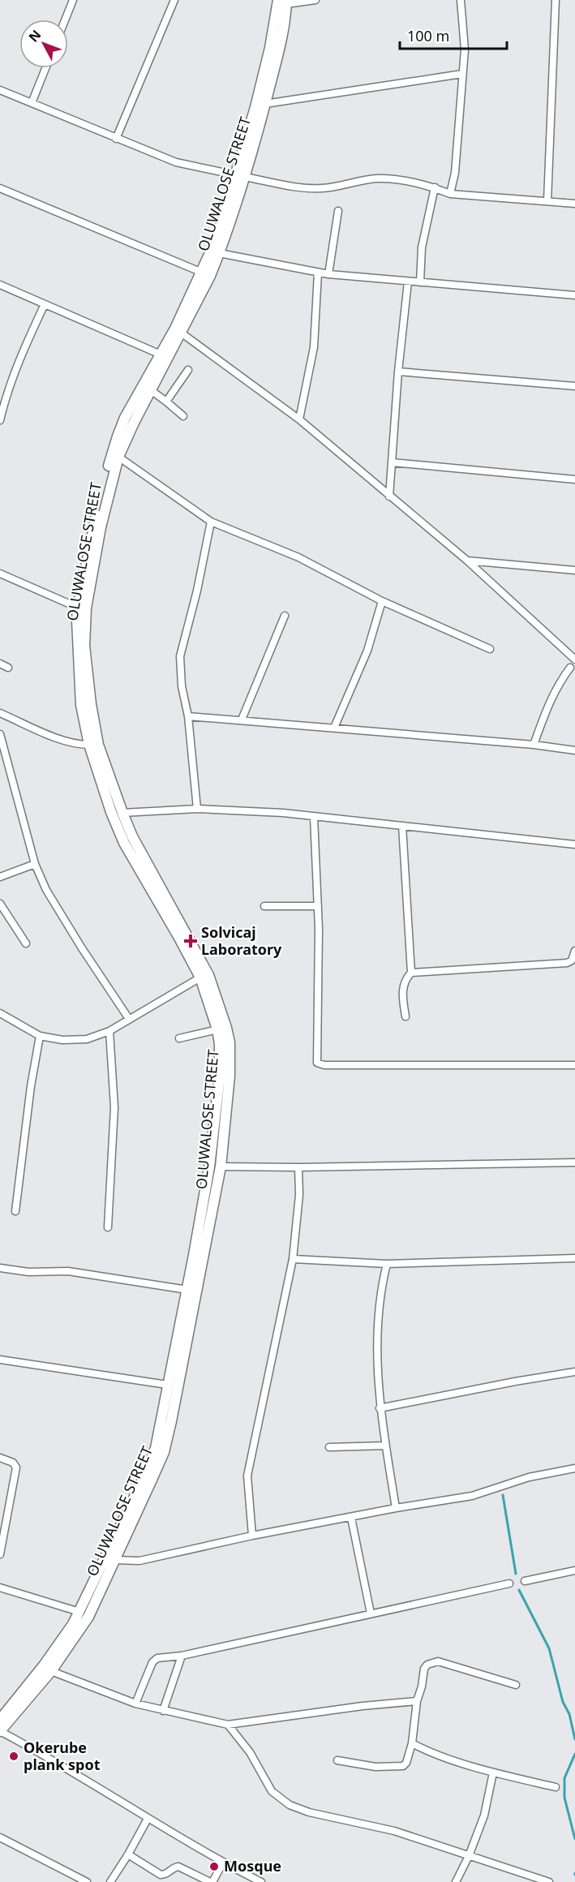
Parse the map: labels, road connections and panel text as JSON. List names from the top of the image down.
{
  "streets": {
    "street": ["OLUWALOSE STREET"]
  },
  "places": {
    "health": ["Solvicaj Laboratory"],
    "other": ["Okerube plank spot", "Mosque"]
  },
  "scale_bar": "100 m",
  "north": "top left"
}
